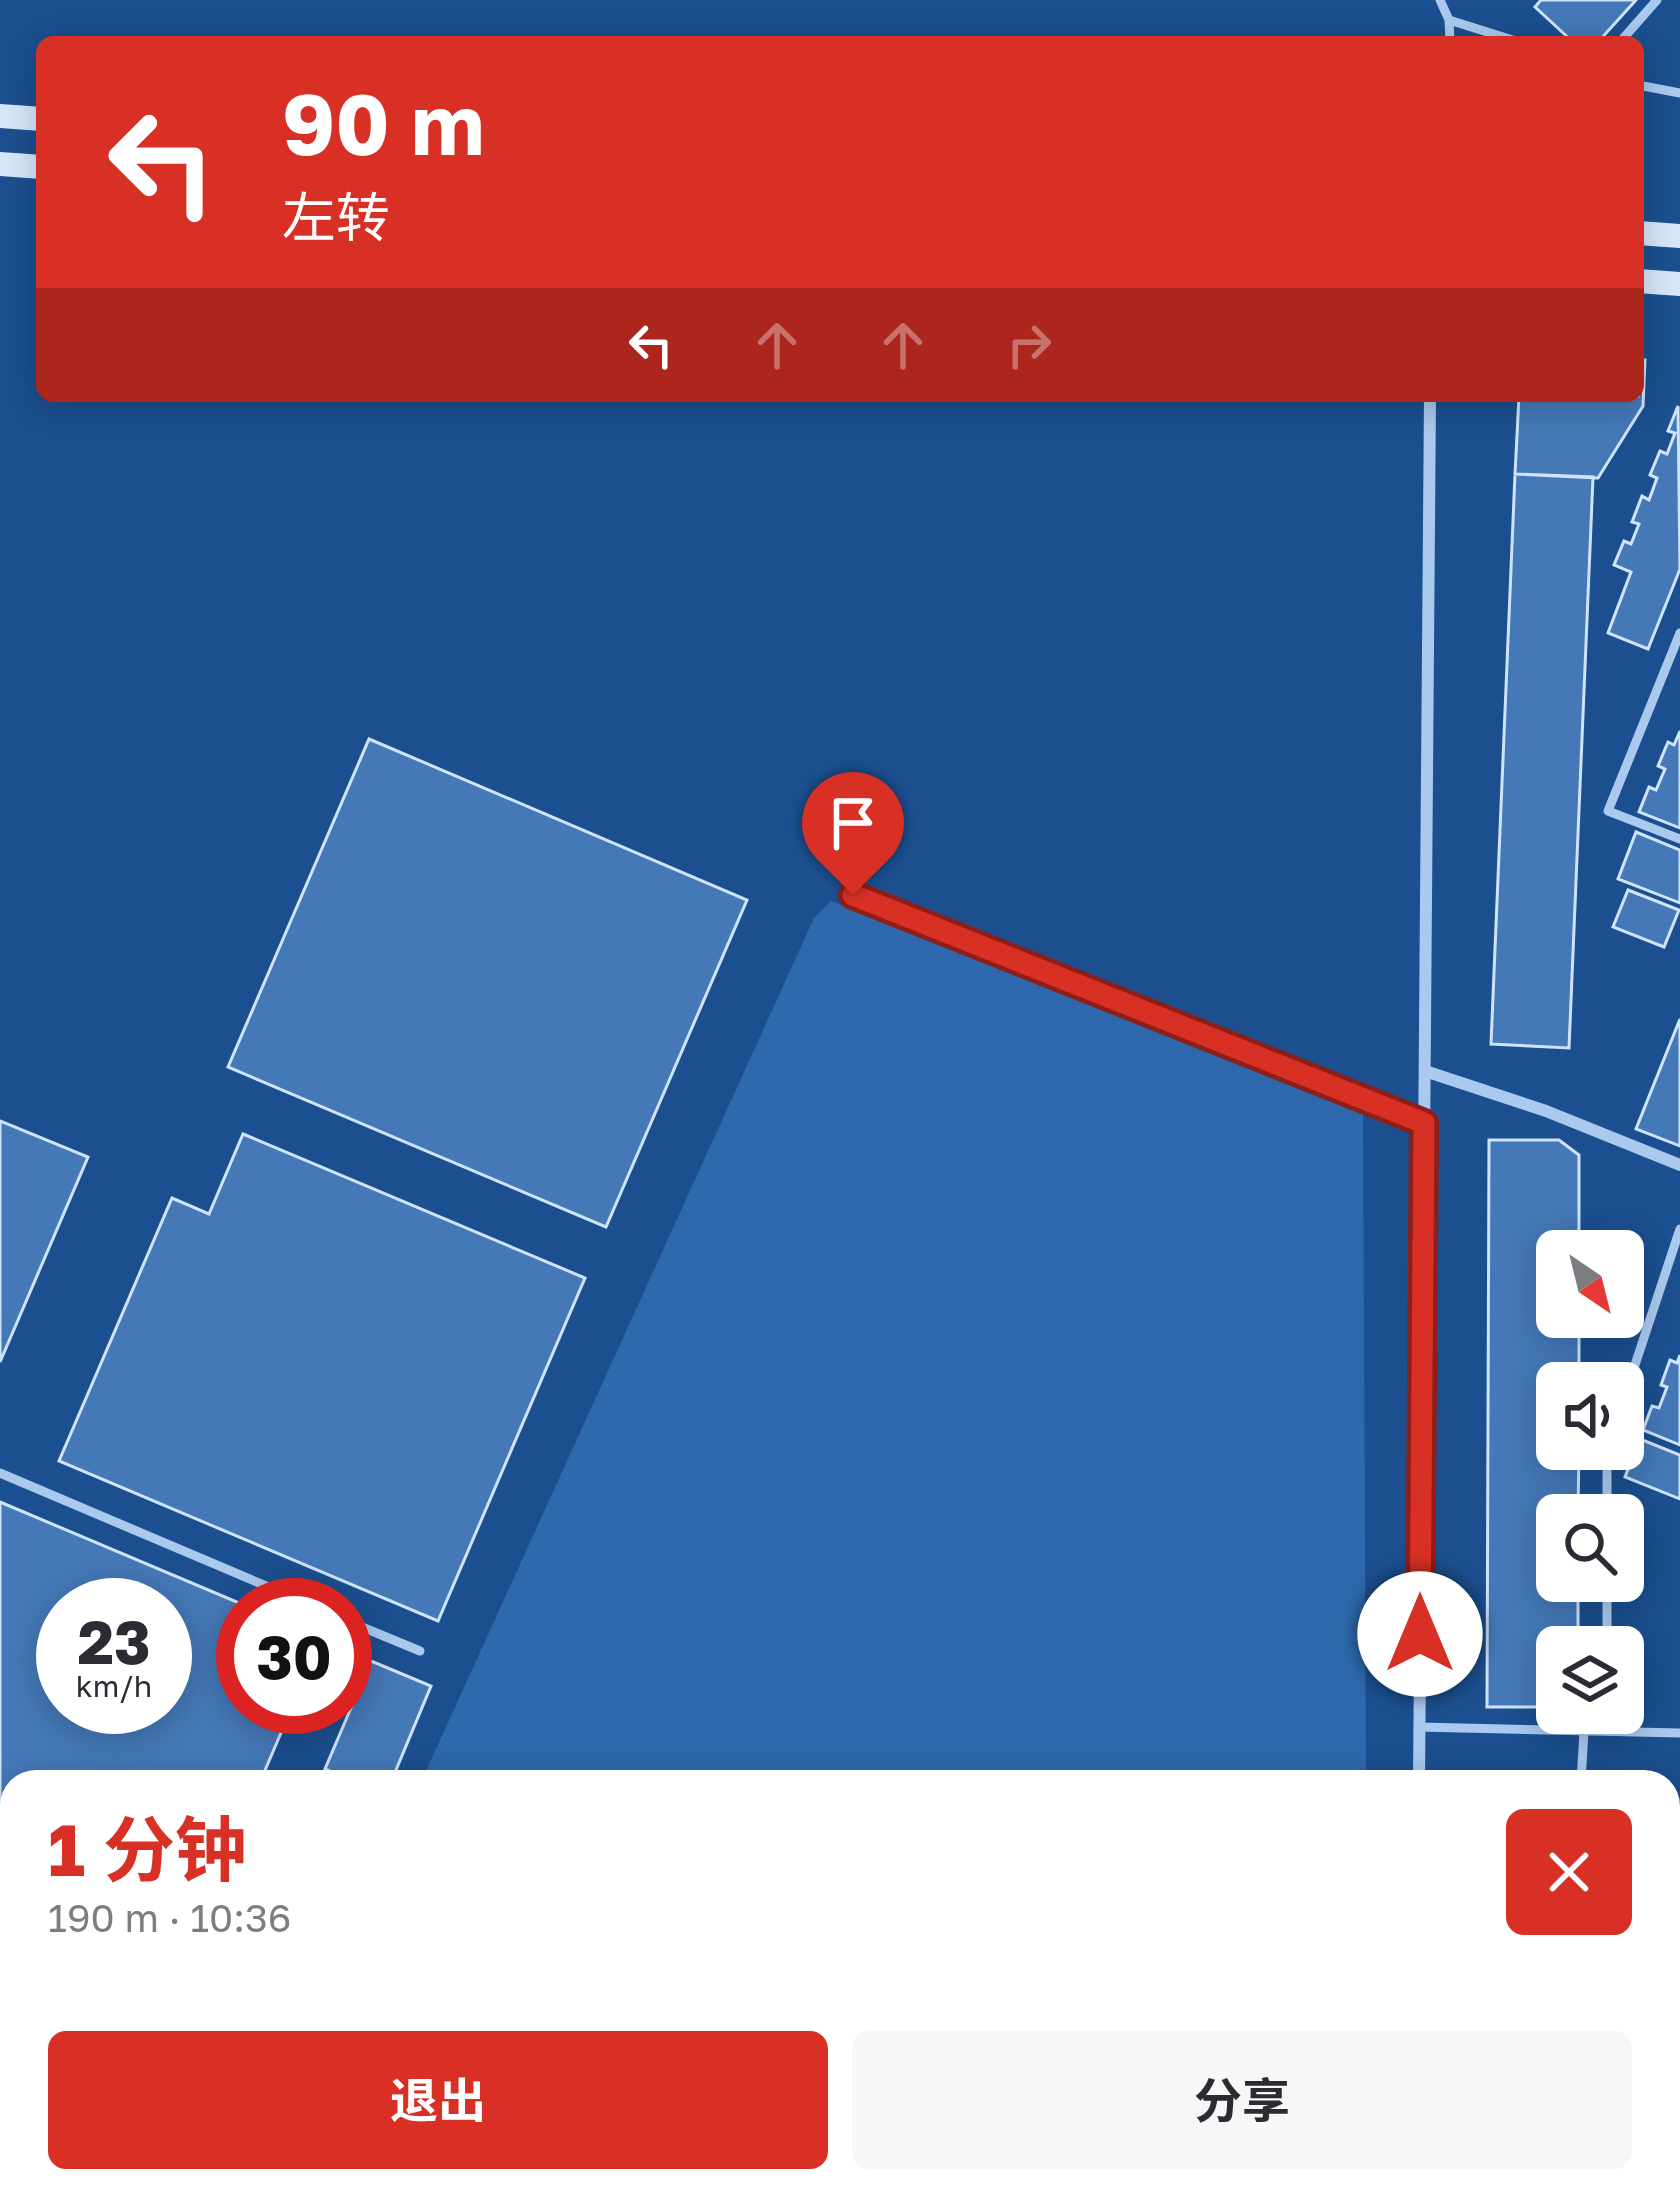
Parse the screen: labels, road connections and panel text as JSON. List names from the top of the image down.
{
  "north": "bottom right",
  "page": {
    "turn": ["90 m", "左转"],
    "speed": "23 km/h",
    "limit": "30",
    "heading": ["1 分钟", "190 m · 10:36"],
    "buttons": ["退出", "分享"]
  }
}
